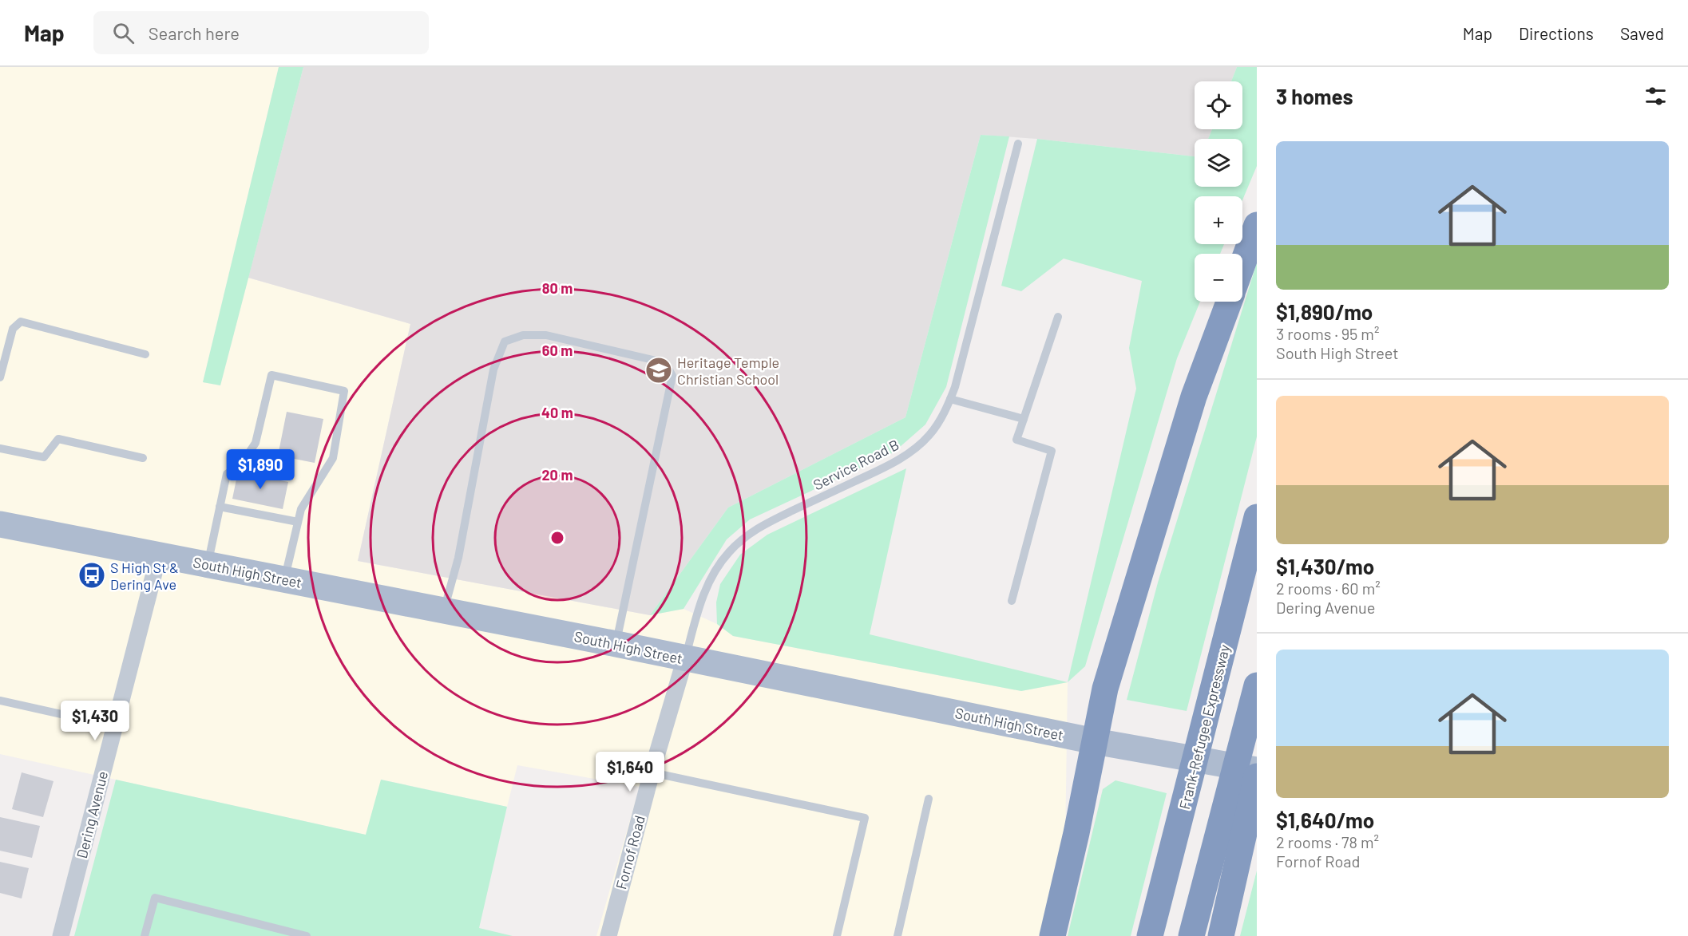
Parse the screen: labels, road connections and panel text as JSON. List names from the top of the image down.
{
  "streets": {
    "highway": ["Frank-Refugee Expressway"],
    "main road": ["South High Street"],
    "street": ["Dering Avenue", "Fornof Road"],
    "lane": ["Service Road B"]
  },
  "crossings": [
    ["Service Road B", "South High Street"],
    ["Service Road B", "Fornof Road"],
    ["South High Street", "Dering Avenue"],
    ["South High Street", "Fornof Road"]
  ],
  "places": {
    "school or university": ["Heritage Temple Christian School"],
    "bus stop": ["S High St & Dering Ave"]
  },
  "page": {
    "header": "Map",
    "search": "Search here",
    "nav": ["Map", "Directions", "Saved"],
    "heading": "3 homes",
    "map_buttons": ["+", "−"],
    "list": [
      {
        "name": "$1,890/mo",
        "note": "3 rooms · 95 m² · South High Street"
      },
      {
        "name": "$1,430/mo",
        "note": "2 rooms · 60 m² · Dering Avenue"
      },
      {
        "name": "$1,640/mo",
        "note": "2 rooms · 78 m² · Fornof Road"
      }
    ],
    "price": ["$1,890", "$1,430", "$1,640"]
  },
  "rings": [
    "80 m",
    "60 m",
    "40 m",
    "20 m"
  ]
}
